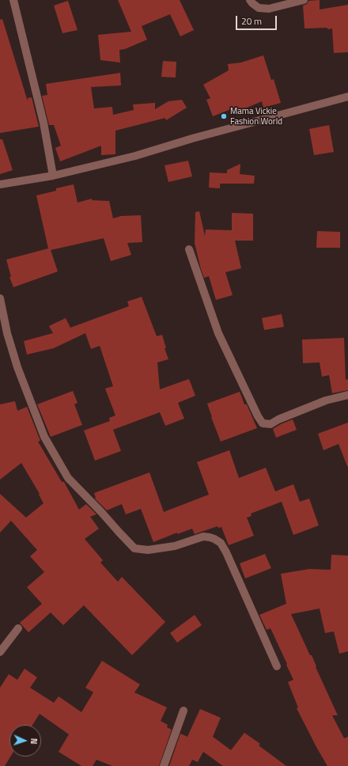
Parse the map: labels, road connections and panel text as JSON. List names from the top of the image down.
{
  "places": ["Mama Vickie Fashion World"],
  "scale_bar": "20 m",
  "north": "right"
}
